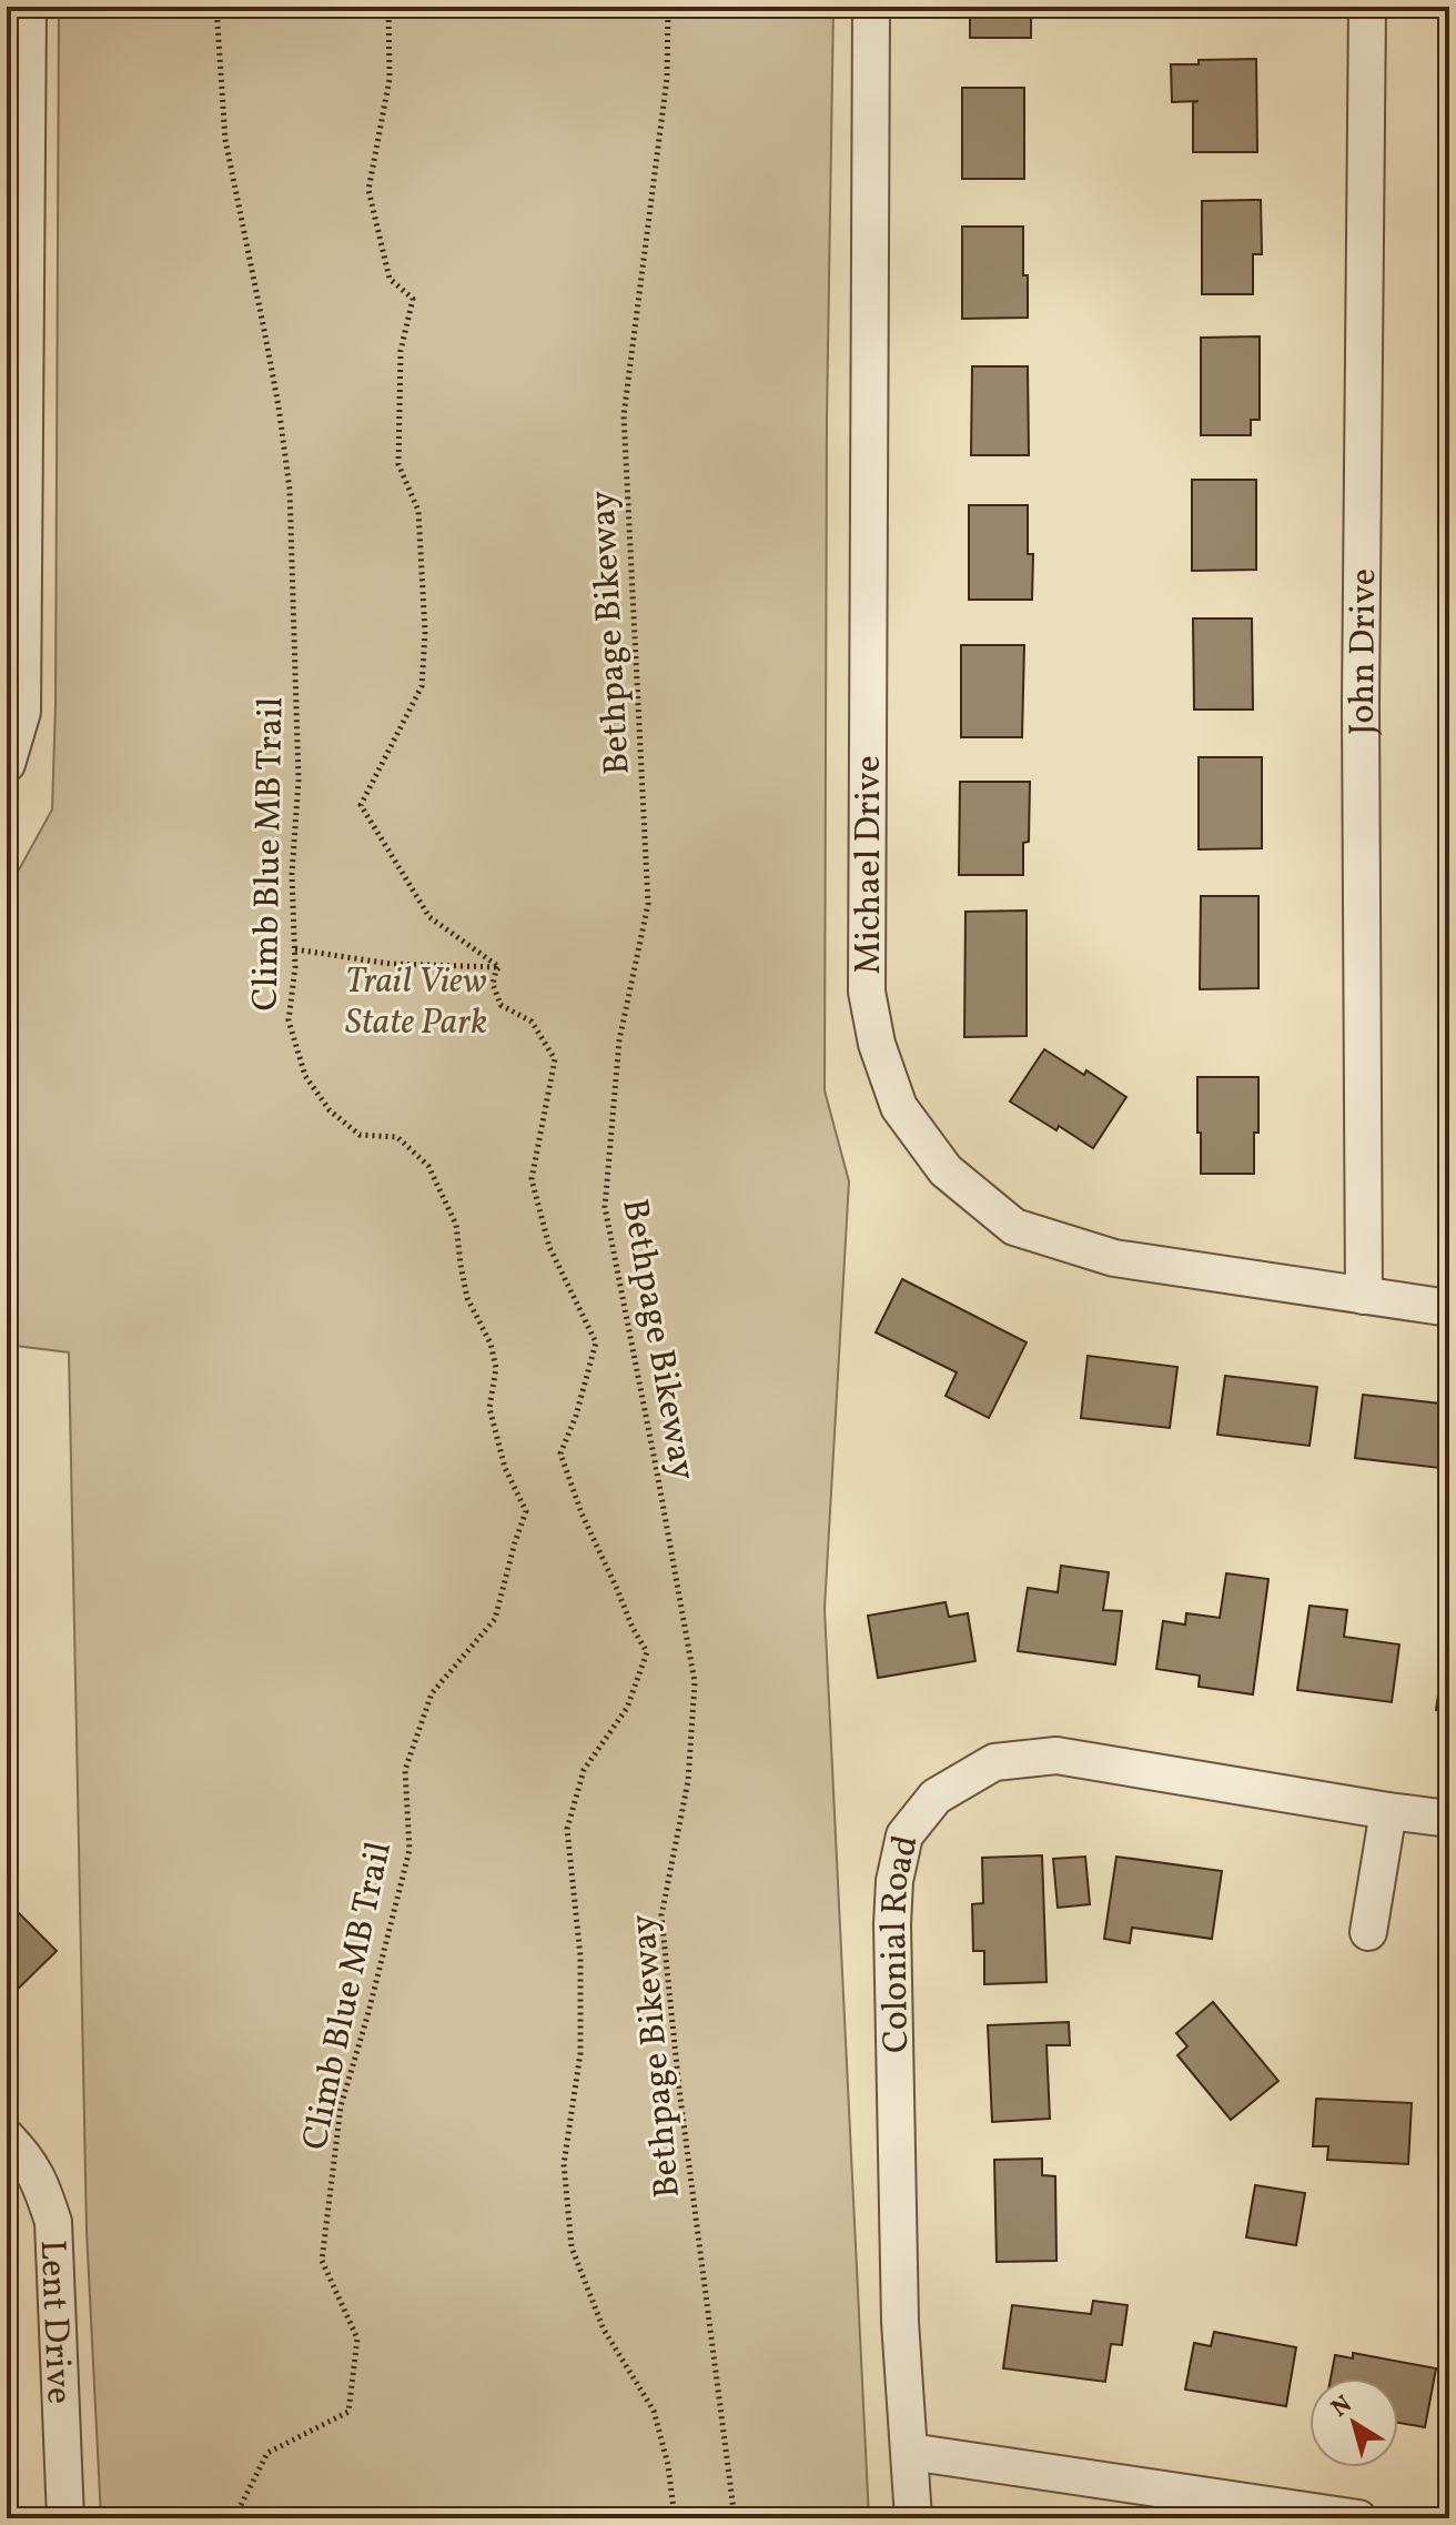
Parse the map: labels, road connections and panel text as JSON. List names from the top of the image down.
{
  "streets": {
    "street": [
      "John Drive",
      "Michael Drive",
      "Colonial Road",
      "Lent Drive"
    ],
    "path": ["Bethpage Bikeway", "Climb Blue MB Trail"]
  },
  "crossings": [
    ["John Drive", "Michael Drive"]
  ],
  "parks": ["Trail View State Park"],
  "north": "top left"
}
